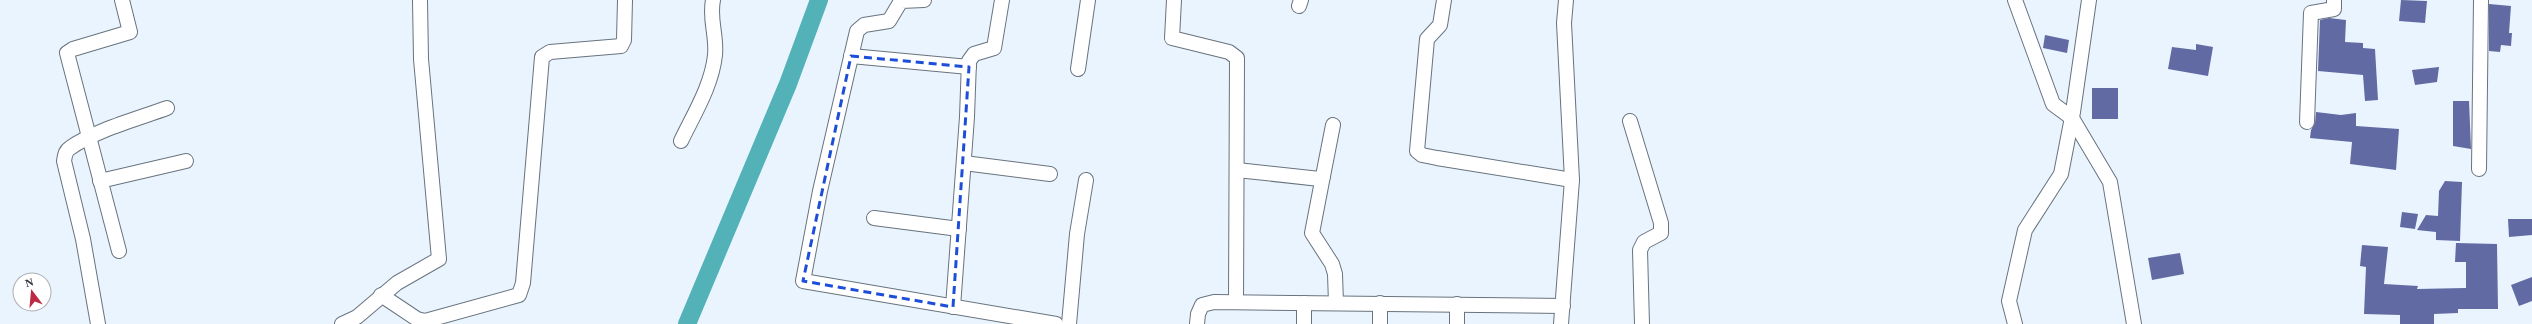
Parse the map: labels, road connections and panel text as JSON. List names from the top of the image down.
{
  "north": "top"
}
